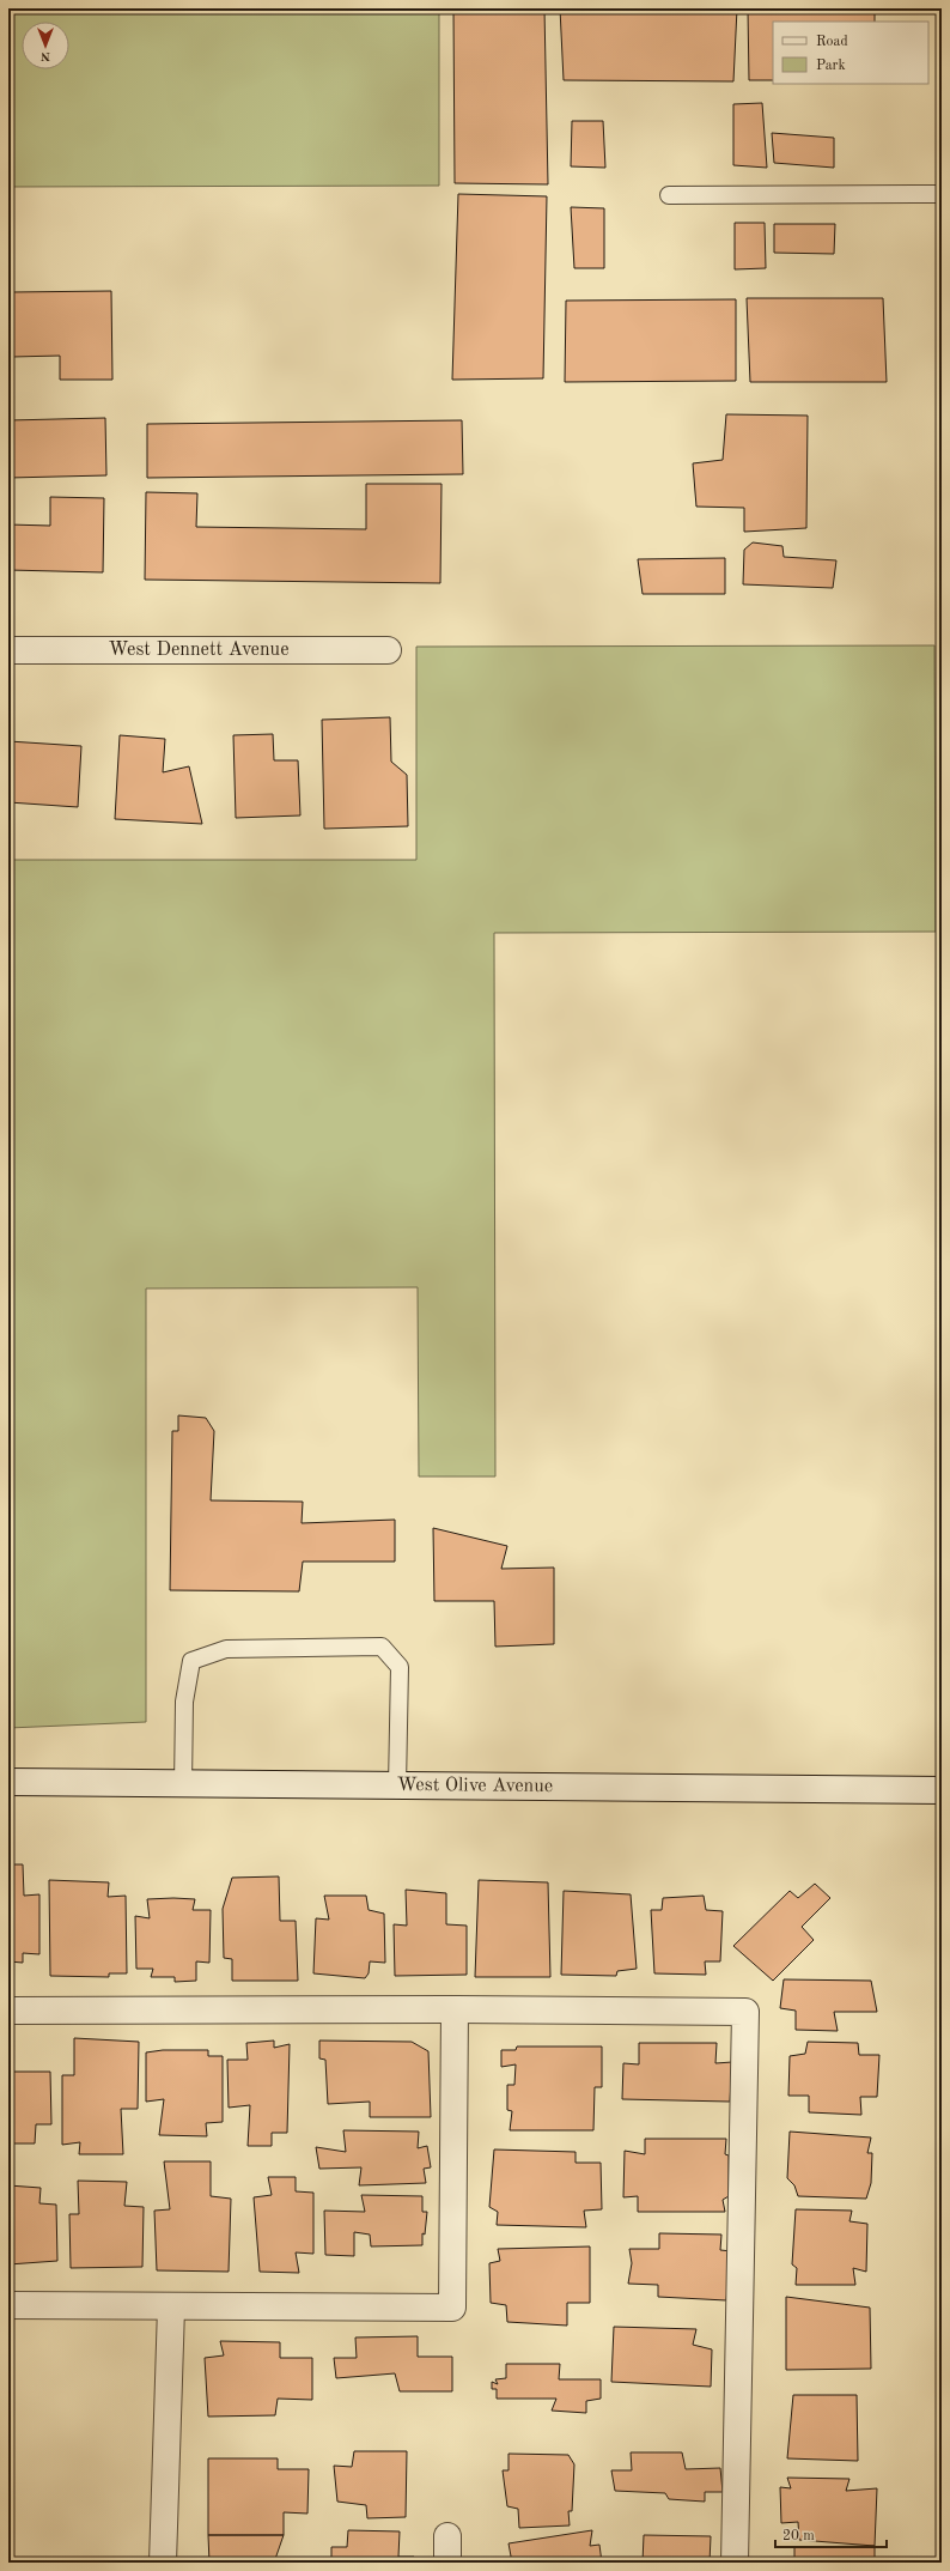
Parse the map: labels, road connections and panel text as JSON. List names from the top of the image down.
{
  "streets": {
    "street": ["West Dennett Avenue", "West Olive Avenue"]
  },
  "legend": ["Road", "Park"],
  "scale_bar": "20 m",
  "north": "bottom"
}
